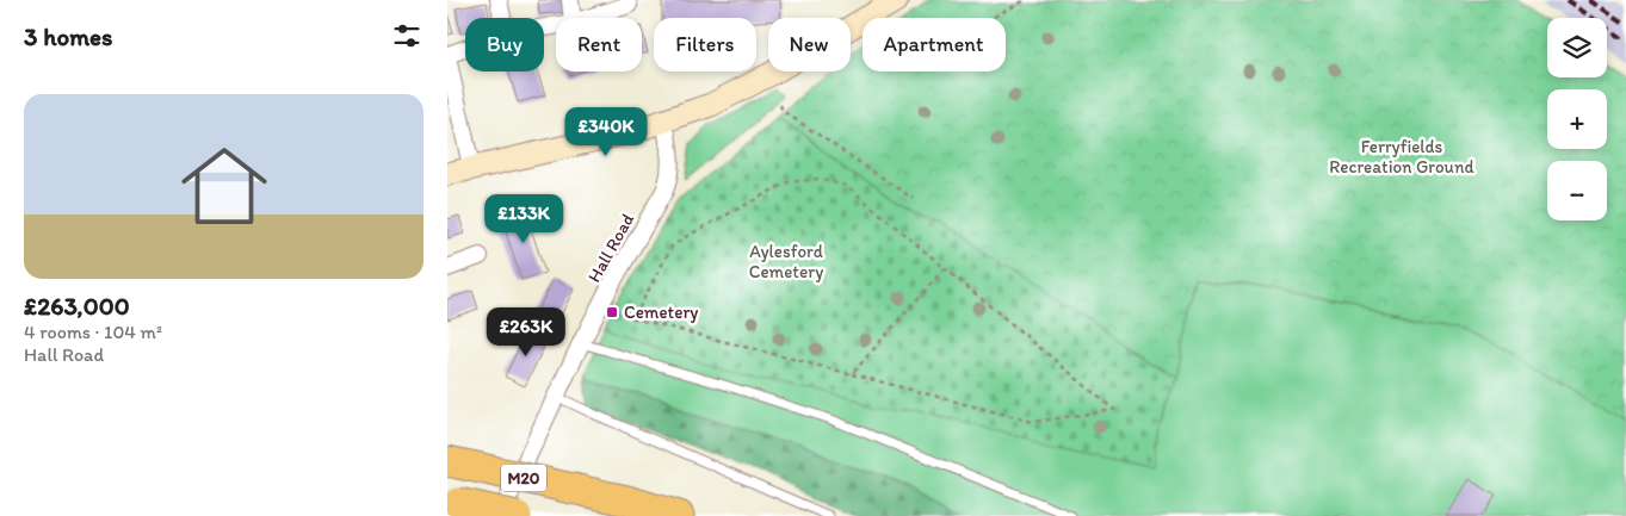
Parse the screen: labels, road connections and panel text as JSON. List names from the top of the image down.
{
  "streets": {
    "highway": ["M20"],
    "street": ["Hall Road"]
  },
  "parks": ["Ferryfields Recreation Ground", "Aylesford Cemetery"],
  "places": {
    "transit": ["Cemetery"]
  },
  "page": {
    "heading": "3 homes",
    "map_buttons": ["+", "−"],
    "chip": [
      "Buy",
      "Rent",
      "Filters",
      "New",
      "Apartment"
    ],
    "list": [
      {
        "name": "£263,000",
        "note": "4 rooms · 104 m² · Hall Road"
      }
    ],
    "price": ["£340K", "£133K", "£263K"]
  }
}
